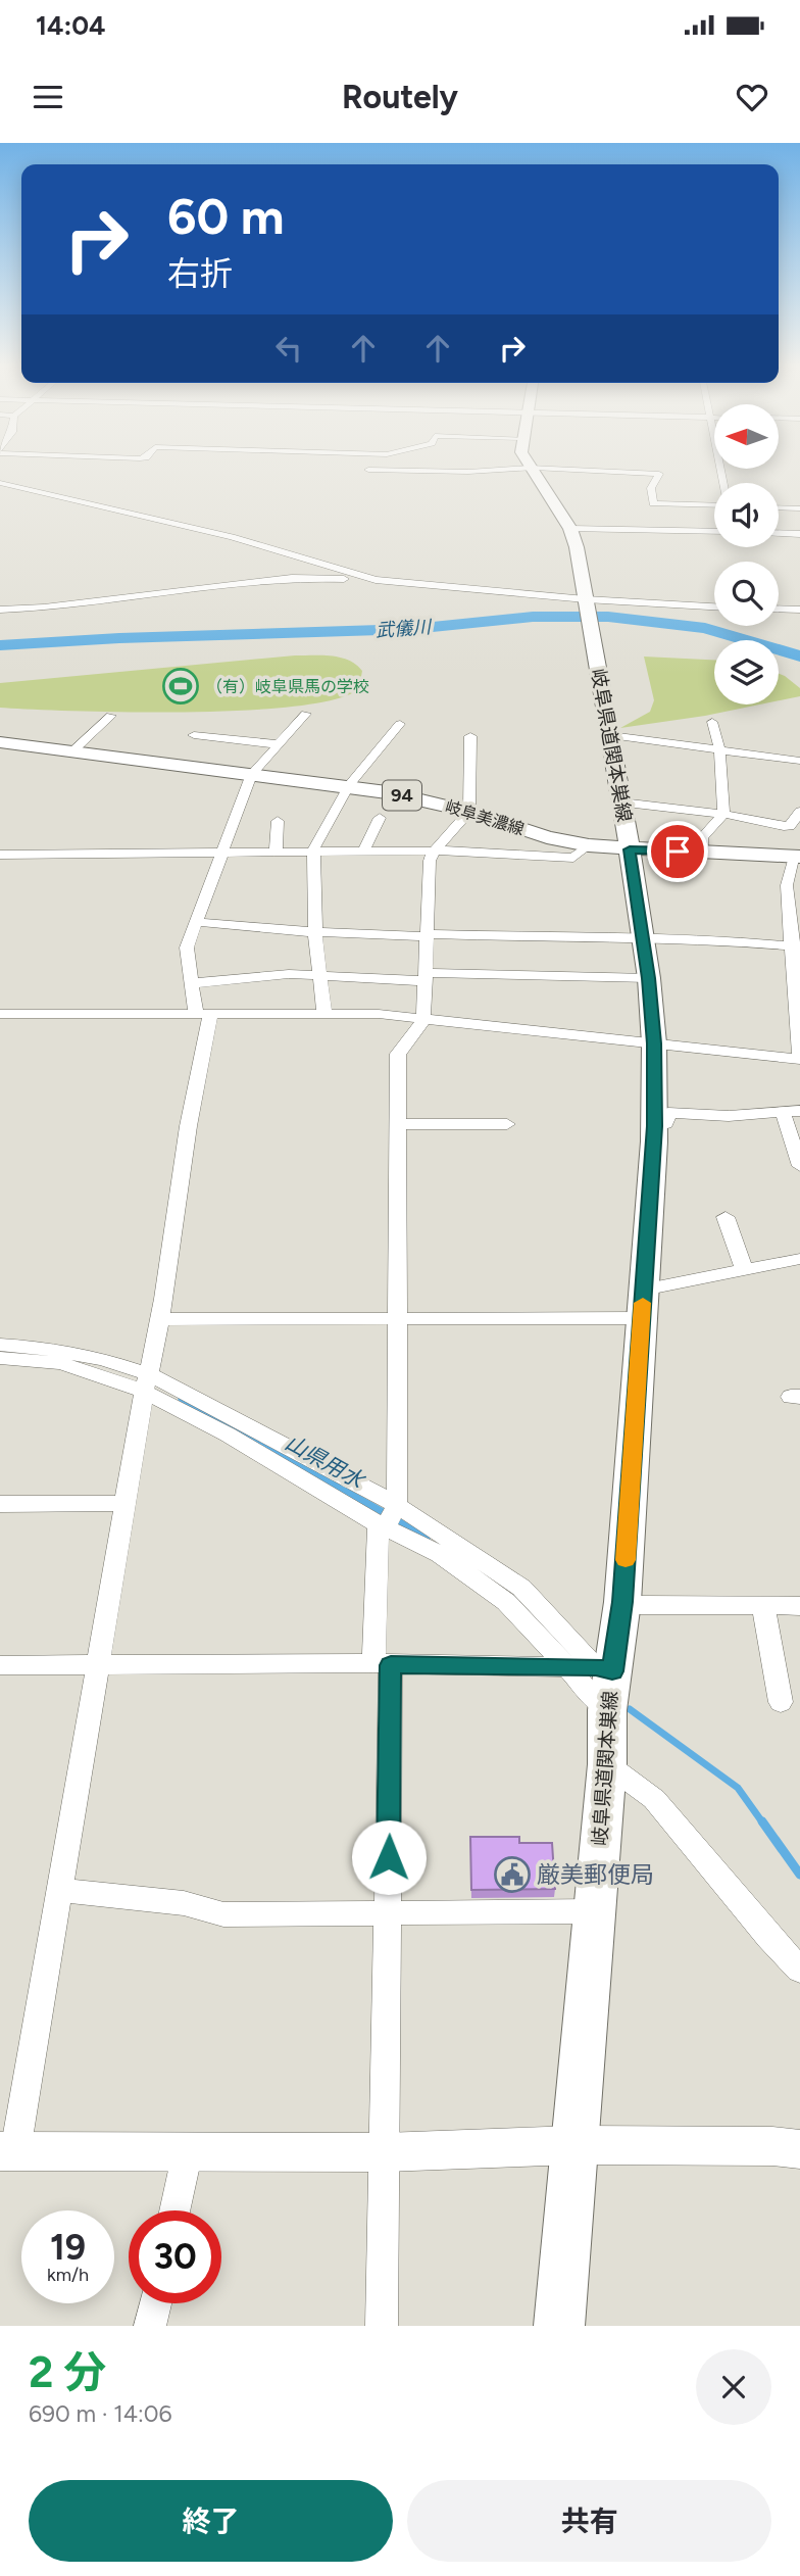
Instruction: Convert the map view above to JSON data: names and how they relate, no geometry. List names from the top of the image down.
{
  "streets": {
    "main road": ["岐阜県道関本巣線", "94", "岐阜美濃線"]
  },
  "crossings": [
    ["岐阜県道関本巣線", "岐阜美濃線"]
  ],
  "water": ["武儀川", "山県用水"],
  "places": {
    "sports": ["（有）岐阜県馬の学校"],
    "public building": ["厳美郵便局"]
  },
  "north": "left",
  "page": {
    "status": "14:04",
    "header": "Routely",
    "turn": ["60 m", "右折"],
    "speed": "19 km/h",
    "limit": "30",
    "heading": ["2 分", "690 m · 14:06"],
    "buttons": ["終了", "共有"]
  }
}
